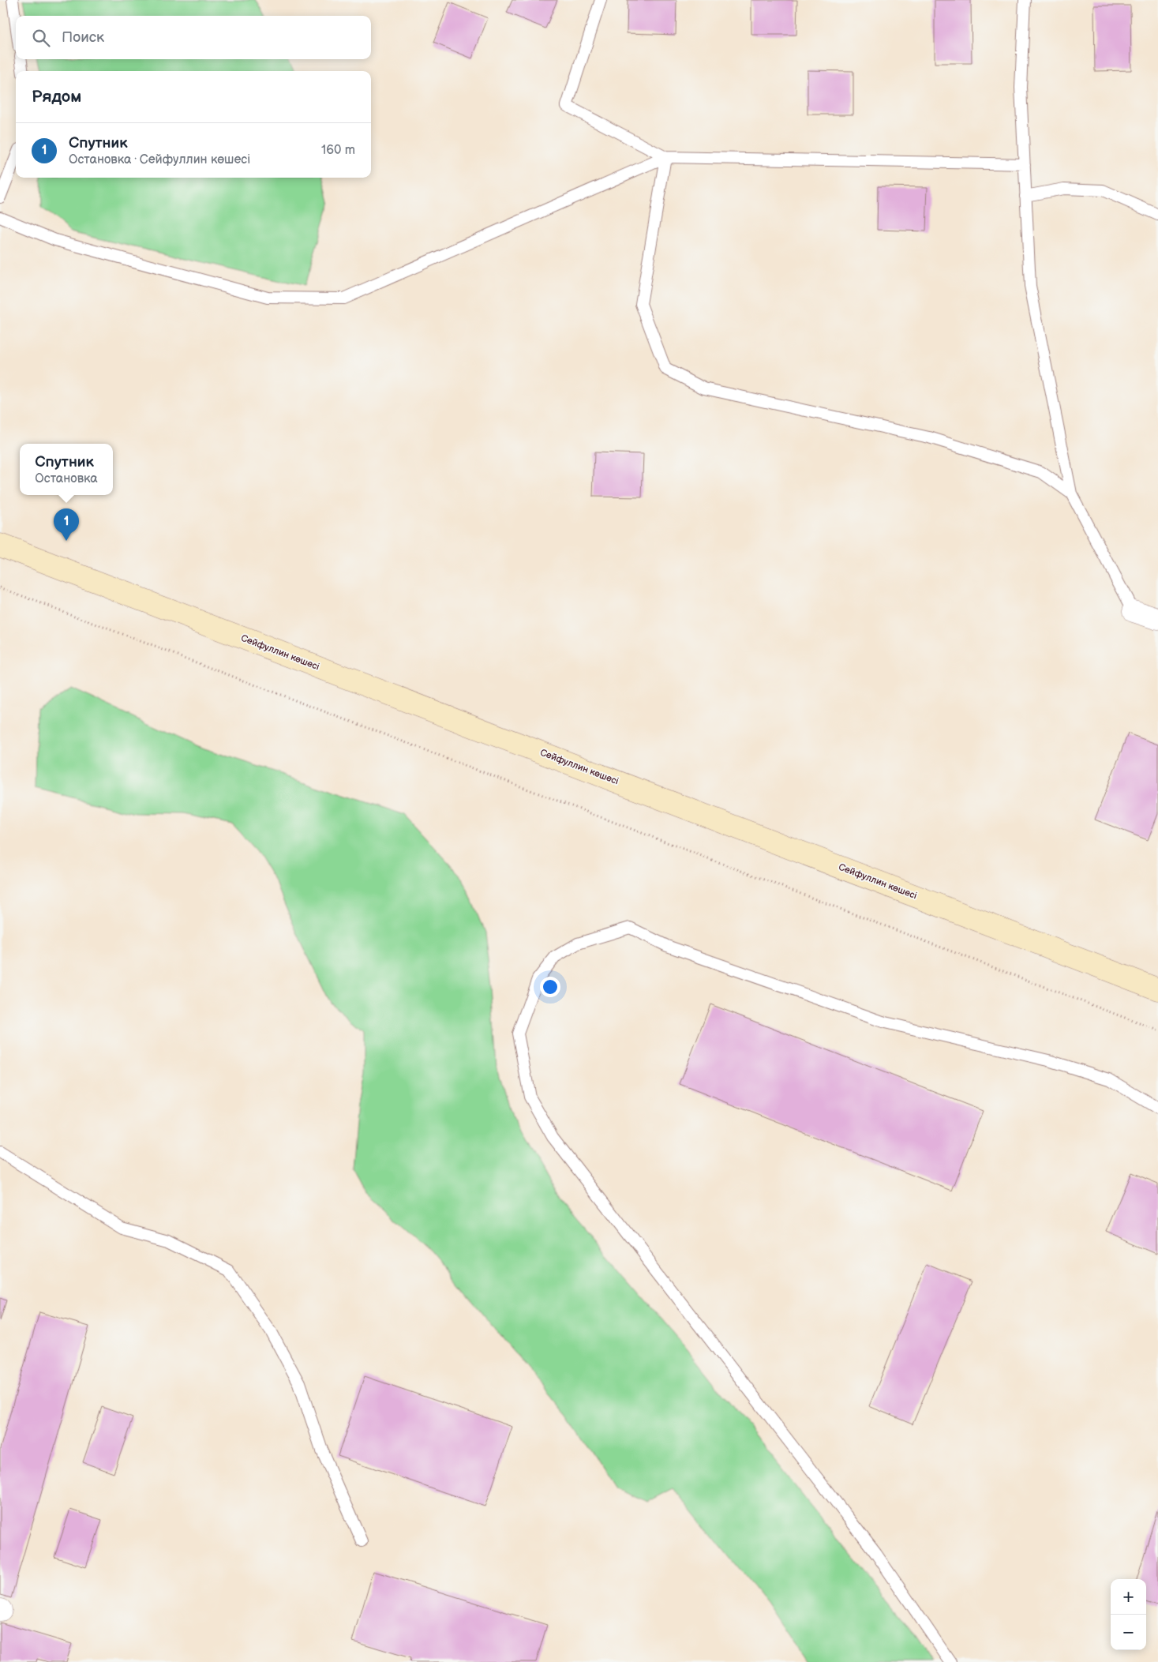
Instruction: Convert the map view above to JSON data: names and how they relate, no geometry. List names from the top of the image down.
{
  "streets": {
    "main road": ["Сейфуллин көшесі"]
  },
  "page": {
    "search": "Поиск",
    "heading": "Рядом",
    "list": [
      {
        "mark": "1",
        "name": "Спутник",
        "note": "Остановка · Сейфуллин көшесі",
        "value": "160 m"
      }
    ],
    "popup": ["Спутник", "Остановка"],
    "pins": "1",
    "map_buttons": ["+", "−"]
  }
}
